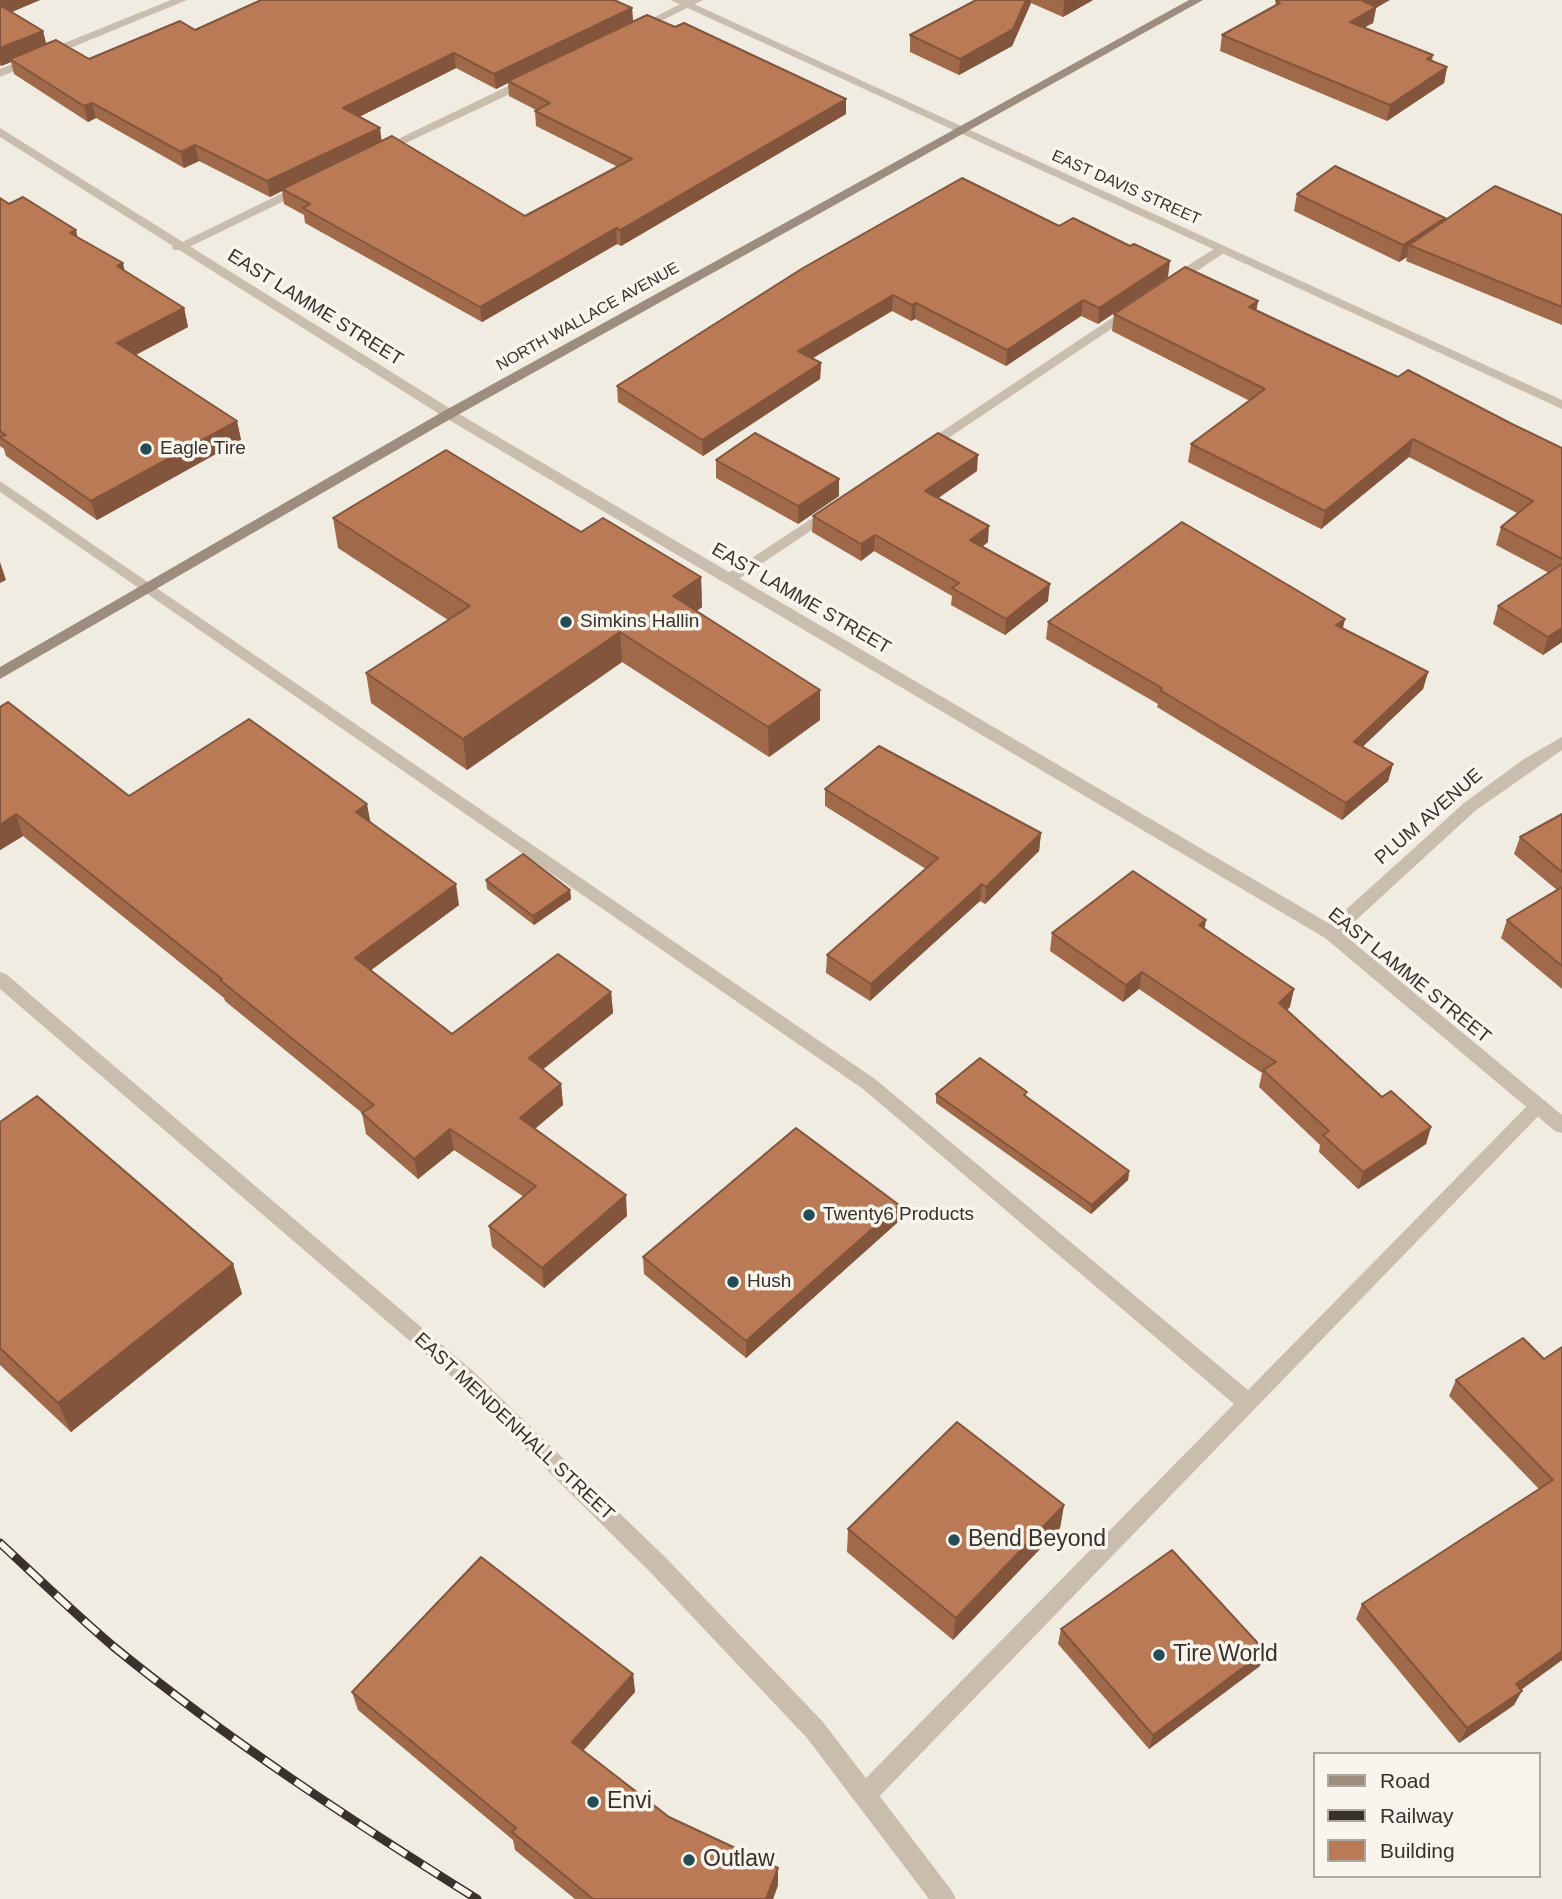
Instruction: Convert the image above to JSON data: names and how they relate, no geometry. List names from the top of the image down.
{
  "streets": {
    "street": [
      "EAST DAVIS STREET",
      "EAST LAMME STREET",
      "NORTH WALLACE AVENUE",
      "PLUM AVENUE",
      "EAST MENDENHALL STREET"
    ]
  },
  "crossings": [
    ["EAST DAVIS STREET", "NORTH WALLACE AVENUE"],
    ["EAST LAMME STREET", "NORTH WALLACE AVENUE"],
    ["EAST LAMME STREET", "PLUM AVENUE"]
  ],
  "places": [
    "Eagle Tire",
    "Simkins Hallin",
    "Twenty6 Products",
    "Hush",
    "Bend Beyond",
    "Tire World",
    "Envi",
    "Outlaw"
  ],
  "legend": ["Road", "Railway", "Building"]
}
